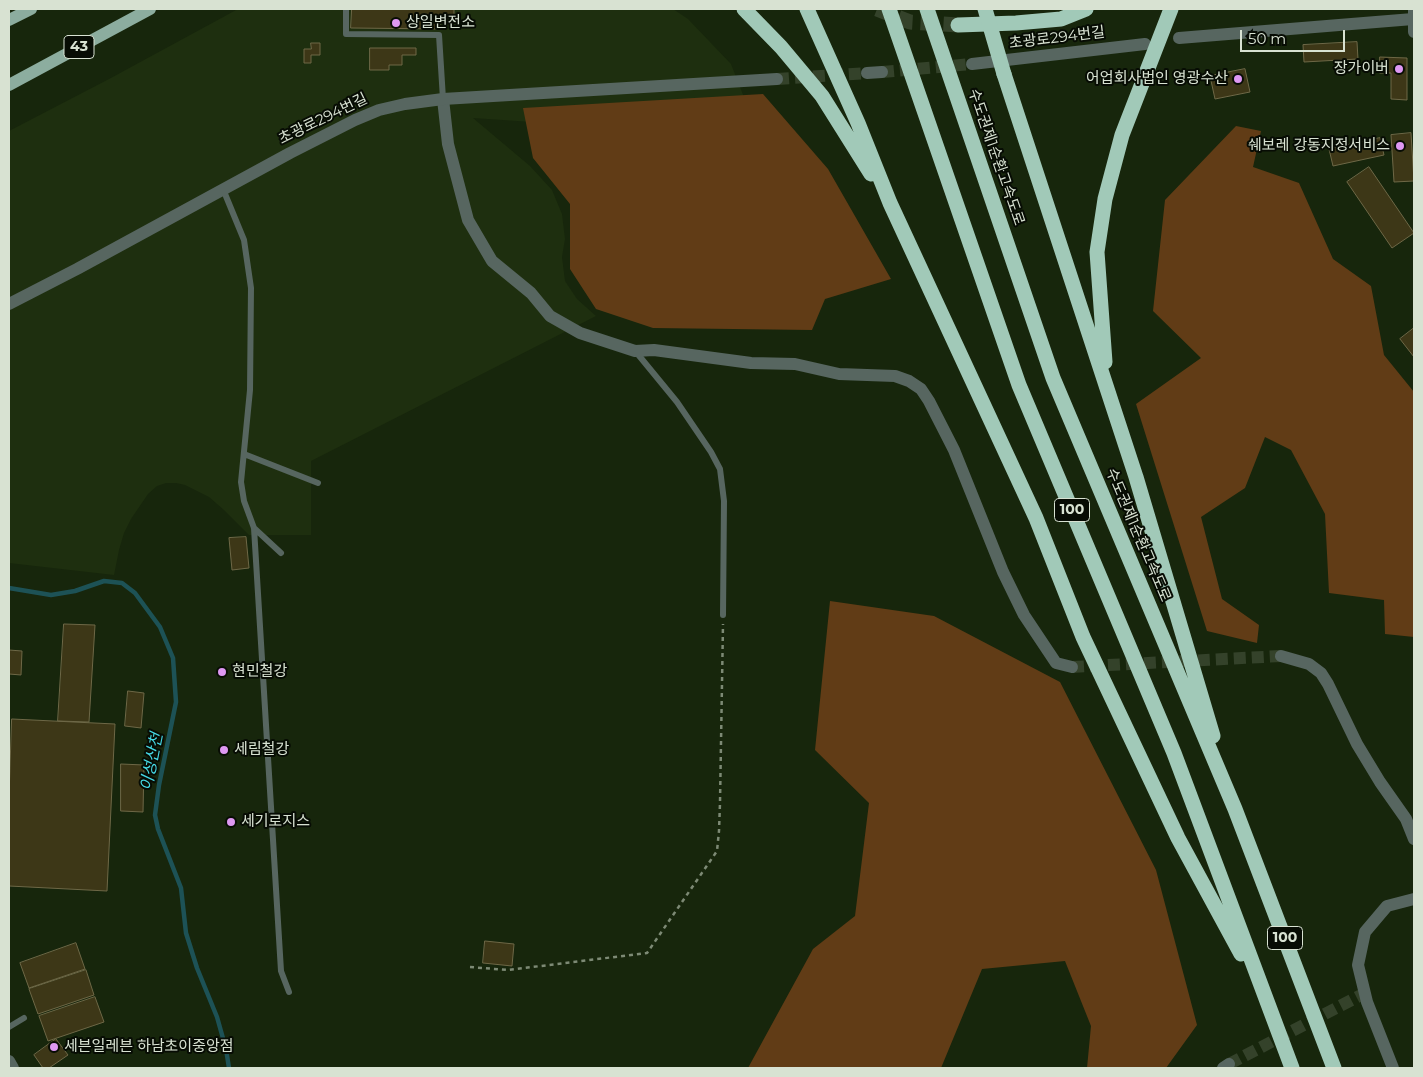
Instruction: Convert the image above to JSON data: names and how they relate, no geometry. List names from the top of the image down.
{
  "streets": {
    "highway": ["수도권제1순환고속도로", "100"],
    "main road": ["43"],
    "street": ["초광로294번길"]
  },
  "water": ["이성산천"],
  "places": [
    "상일변전소",
    "장가이버",
    "어업회사법인 영광수산",
    "쉐보레 강동지정서비스",
    "현민철강",
    "세림철강",
    "세기로지스",
    "세븐일레븐 하남초이중앙점"
  ],
  "scale_bar": "50 m"
}
